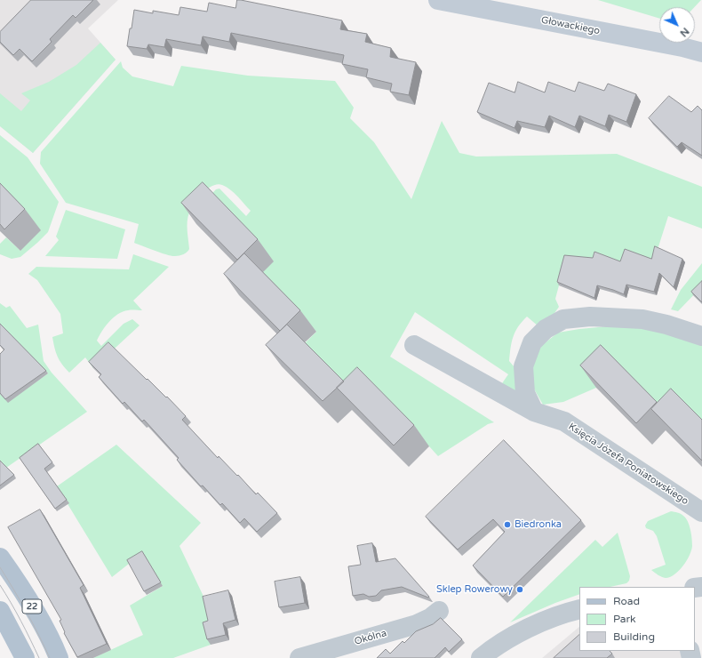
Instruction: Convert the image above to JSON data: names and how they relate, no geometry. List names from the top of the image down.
{
  "streets": {
    "main road": ["22"],
    "street": ["Głowackiego", "Księcia Józefa Poniatowskiego", "Okólna"]
  },
  "places": ["Biedronka", "Sklep Rowerowy"],
  "legend": ["Road", "Park", "Building"],
  "north": "bottom right"
}
